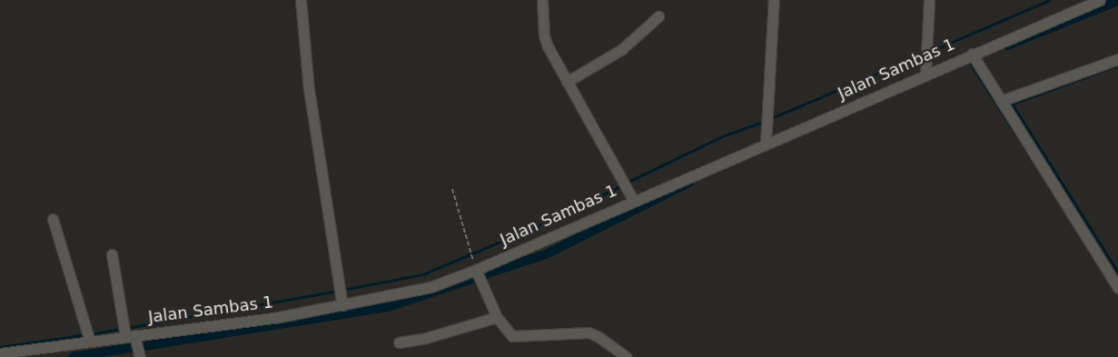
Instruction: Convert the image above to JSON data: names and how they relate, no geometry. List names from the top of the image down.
{
  "streets": {
    "street": ["Jalan Sambas 1"]
  }
}
